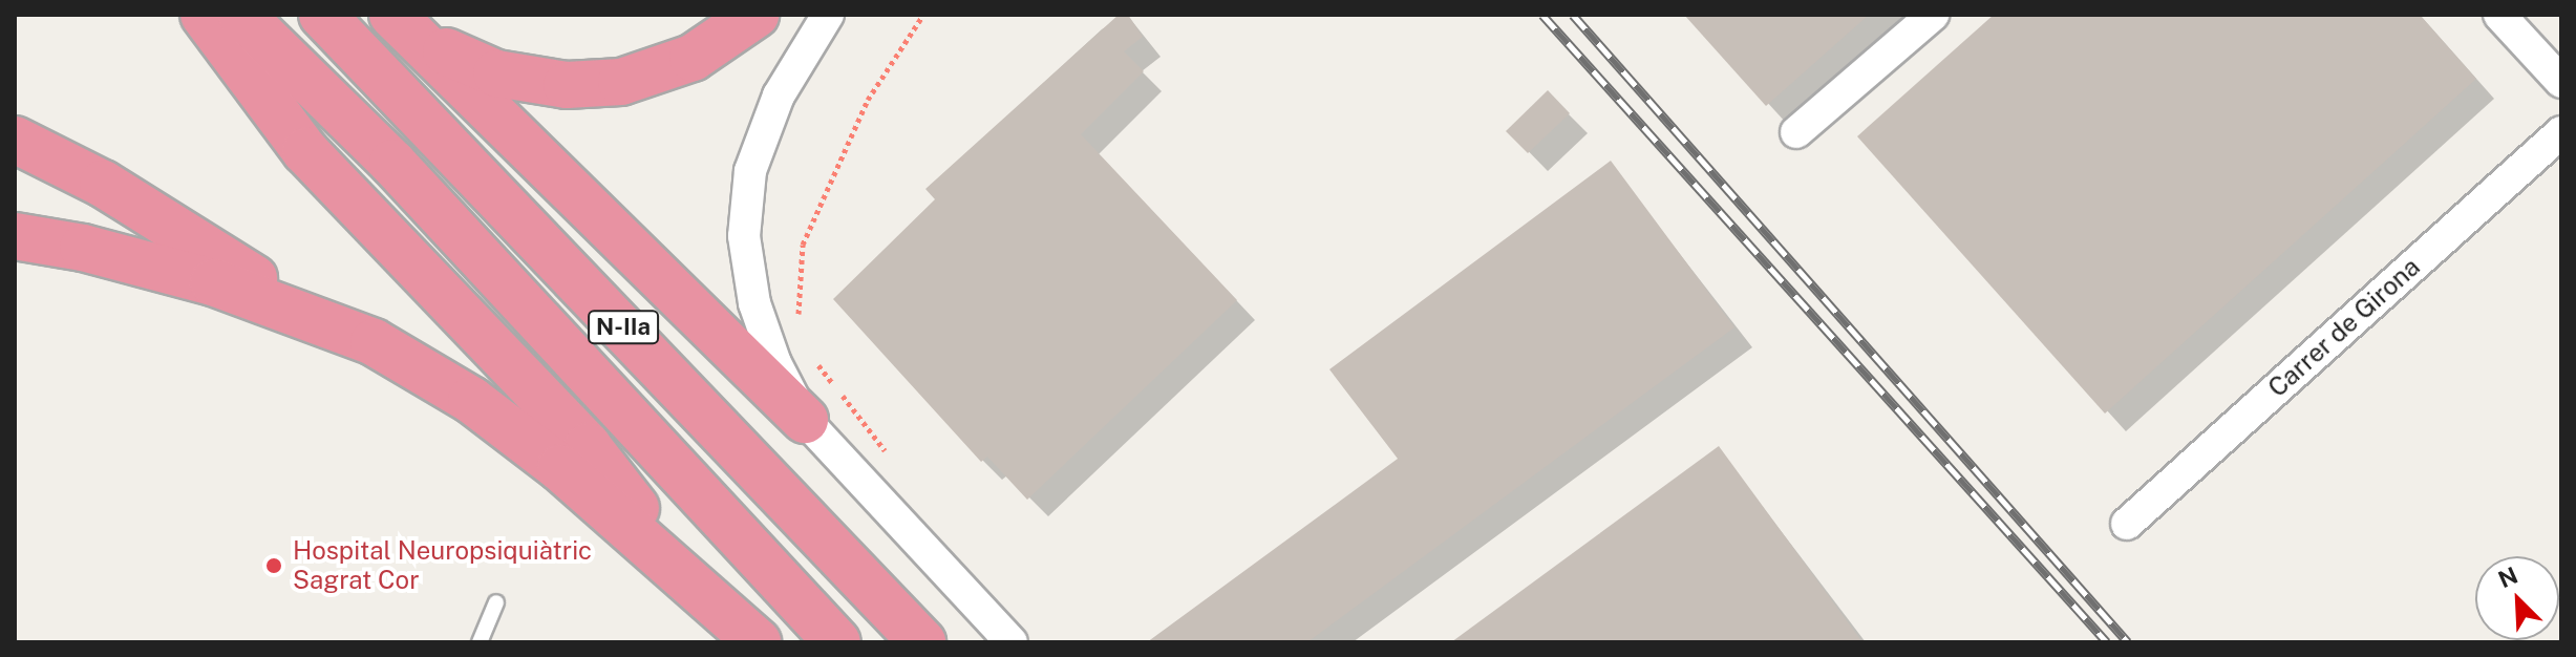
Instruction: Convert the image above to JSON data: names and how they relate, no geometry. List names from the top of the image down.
{
  "streets": {
    "highway": ["N-IIa"],
    "street": ["Carrer de Girona"]
  },
  "places": ["Hospital Neuropsiquiàtric Sagrat Cor"],
  "north": "top left"
}
